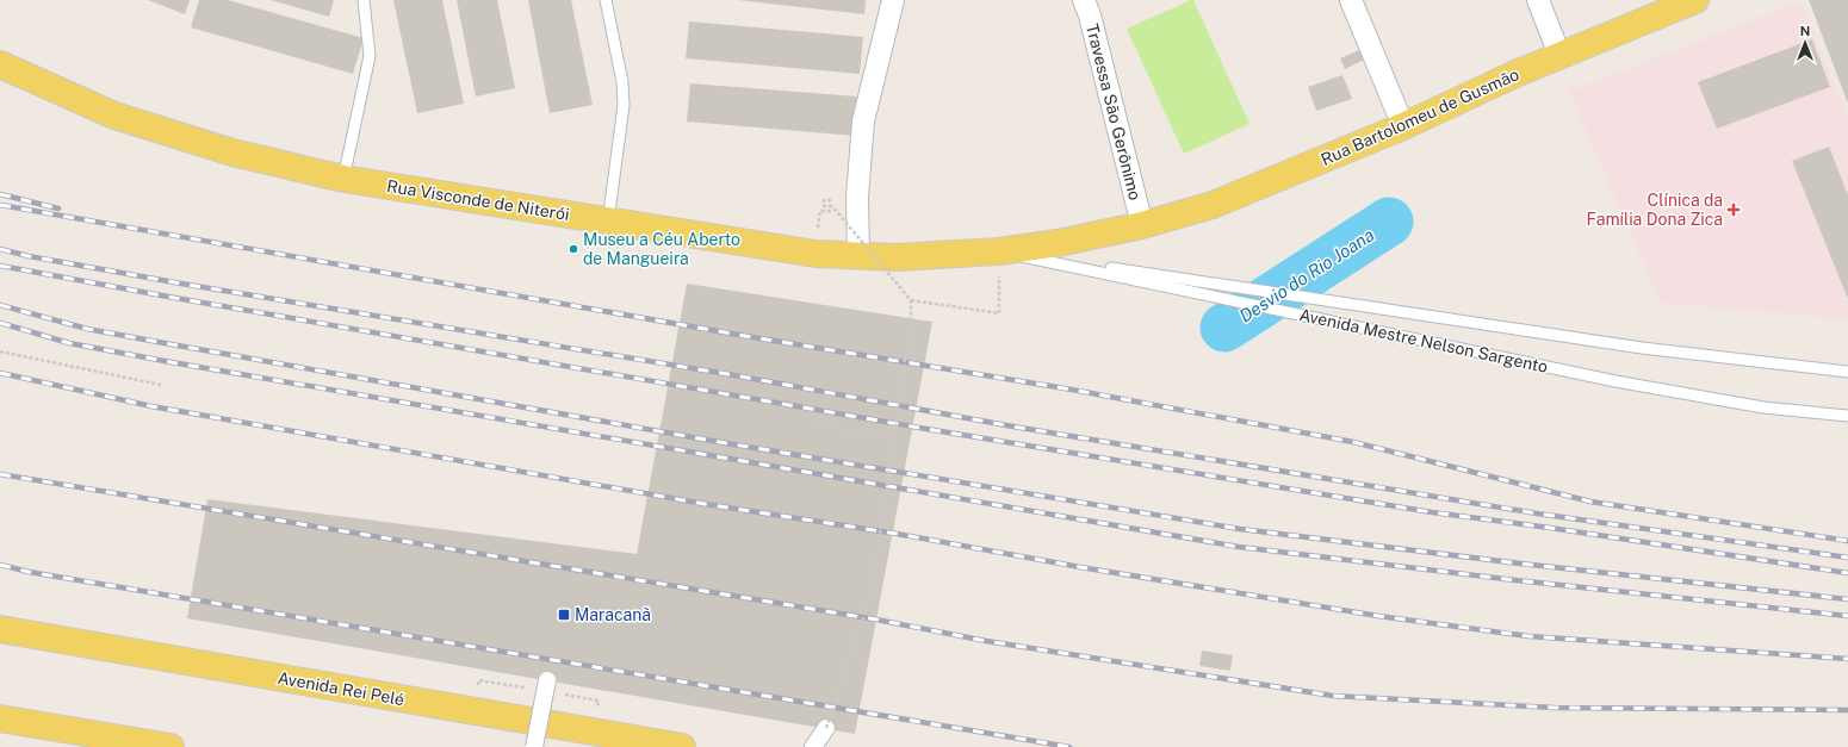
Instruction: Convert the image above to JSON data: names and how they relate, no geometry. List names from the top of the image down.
{
  "streets": {
    "main road": ["Rua Bartolomeu de Gusmão", "Rua Visconde de Niterói", "Avenida Rei Pelé"],
    "street": ["Travessa São Gerônimo"],
    "lane": ["Avenida Mestre Nelson Sargento"]
  },
  "crossings": [
    ["Travessa São Gerônimo", "Rua Bartolomeu de Gusmão"],
    ["Travessa São Gerônimo", "Rua Visconde de Niterói"],
    ["Rua Bartolomeu de Gusmão", "Rua Visconde de Niterói"],
    ["Rua Visconde de Niterói", "Avenida Mestre Nelson Sargento"]
  ],
  "water": ["Desvio do Rio Joana"],
  "places": {
    "health": ["Clínica da Família Dona Zica"],
    "other": ["Museu a Céu Aberto de Mangueira"],
    "transit": ["Maracanã"]
  },
  "north": "top"
}
